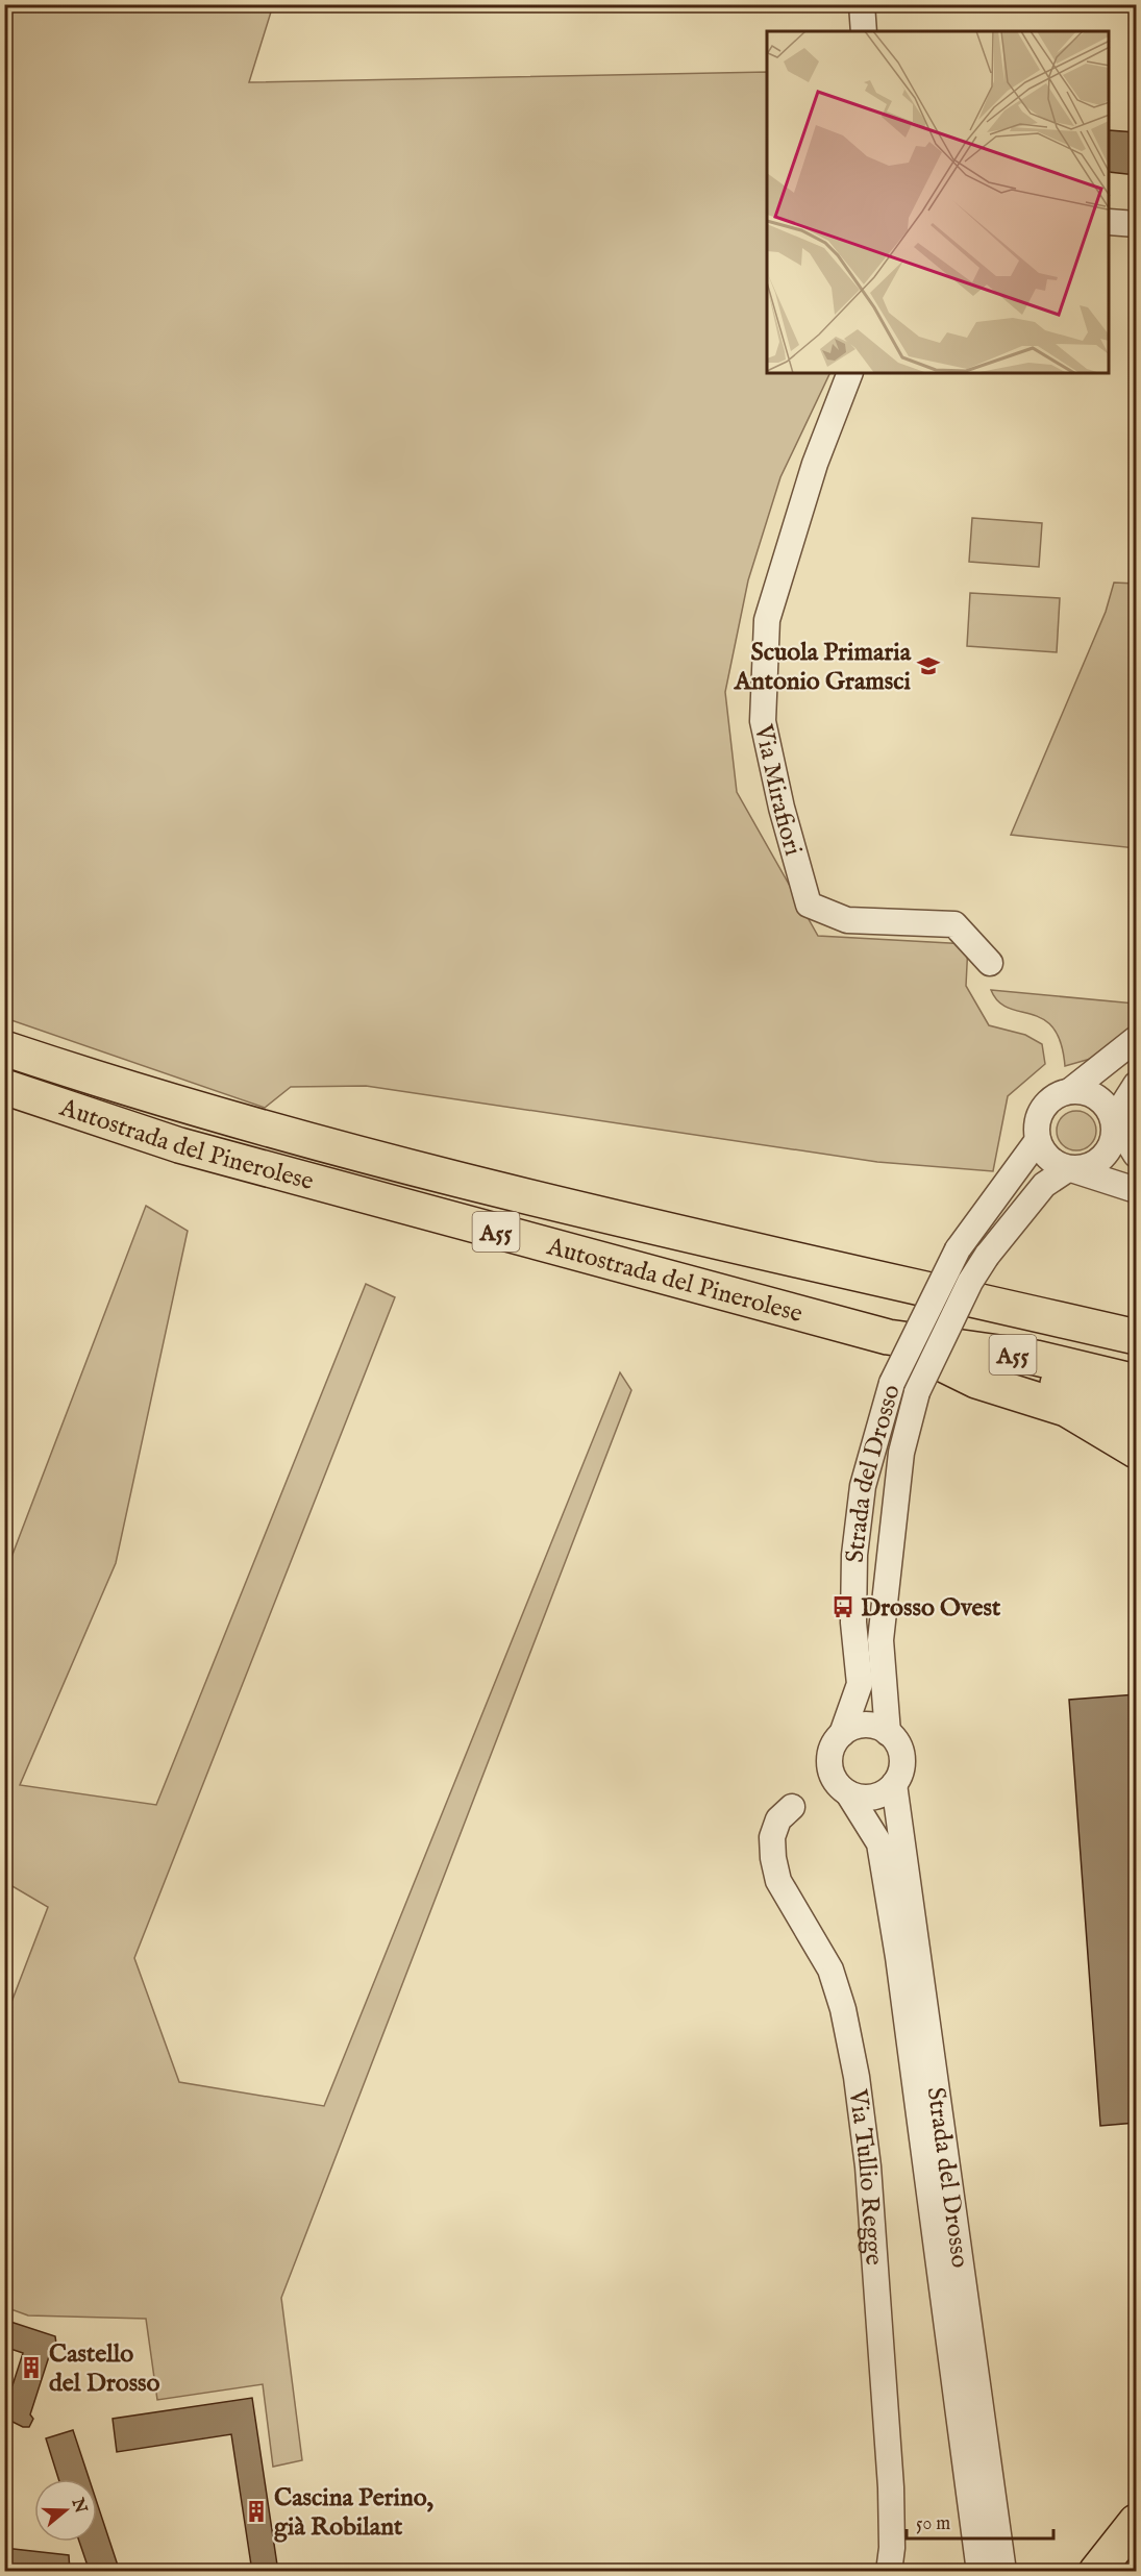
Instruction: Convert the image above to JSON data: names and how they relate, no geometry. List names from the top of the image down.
{
  "streets": {
    "highway": ["Autostrada del Pinerolese", "A55"],
    "street": ["Via Mirafiori", "Strada del Drosso", "Via Tullio Regge"]
  },
  "places": {
    "school or university": ["Scuola Primaria Antonio Gramsci"],
    "bus stop": ["Drosso Ovest"],
    "building": ["Castello del Drosso", "Cascina Perino, già Robilant"]
  },
  "scale_bar": "50 m",
  "north": "right"
}
